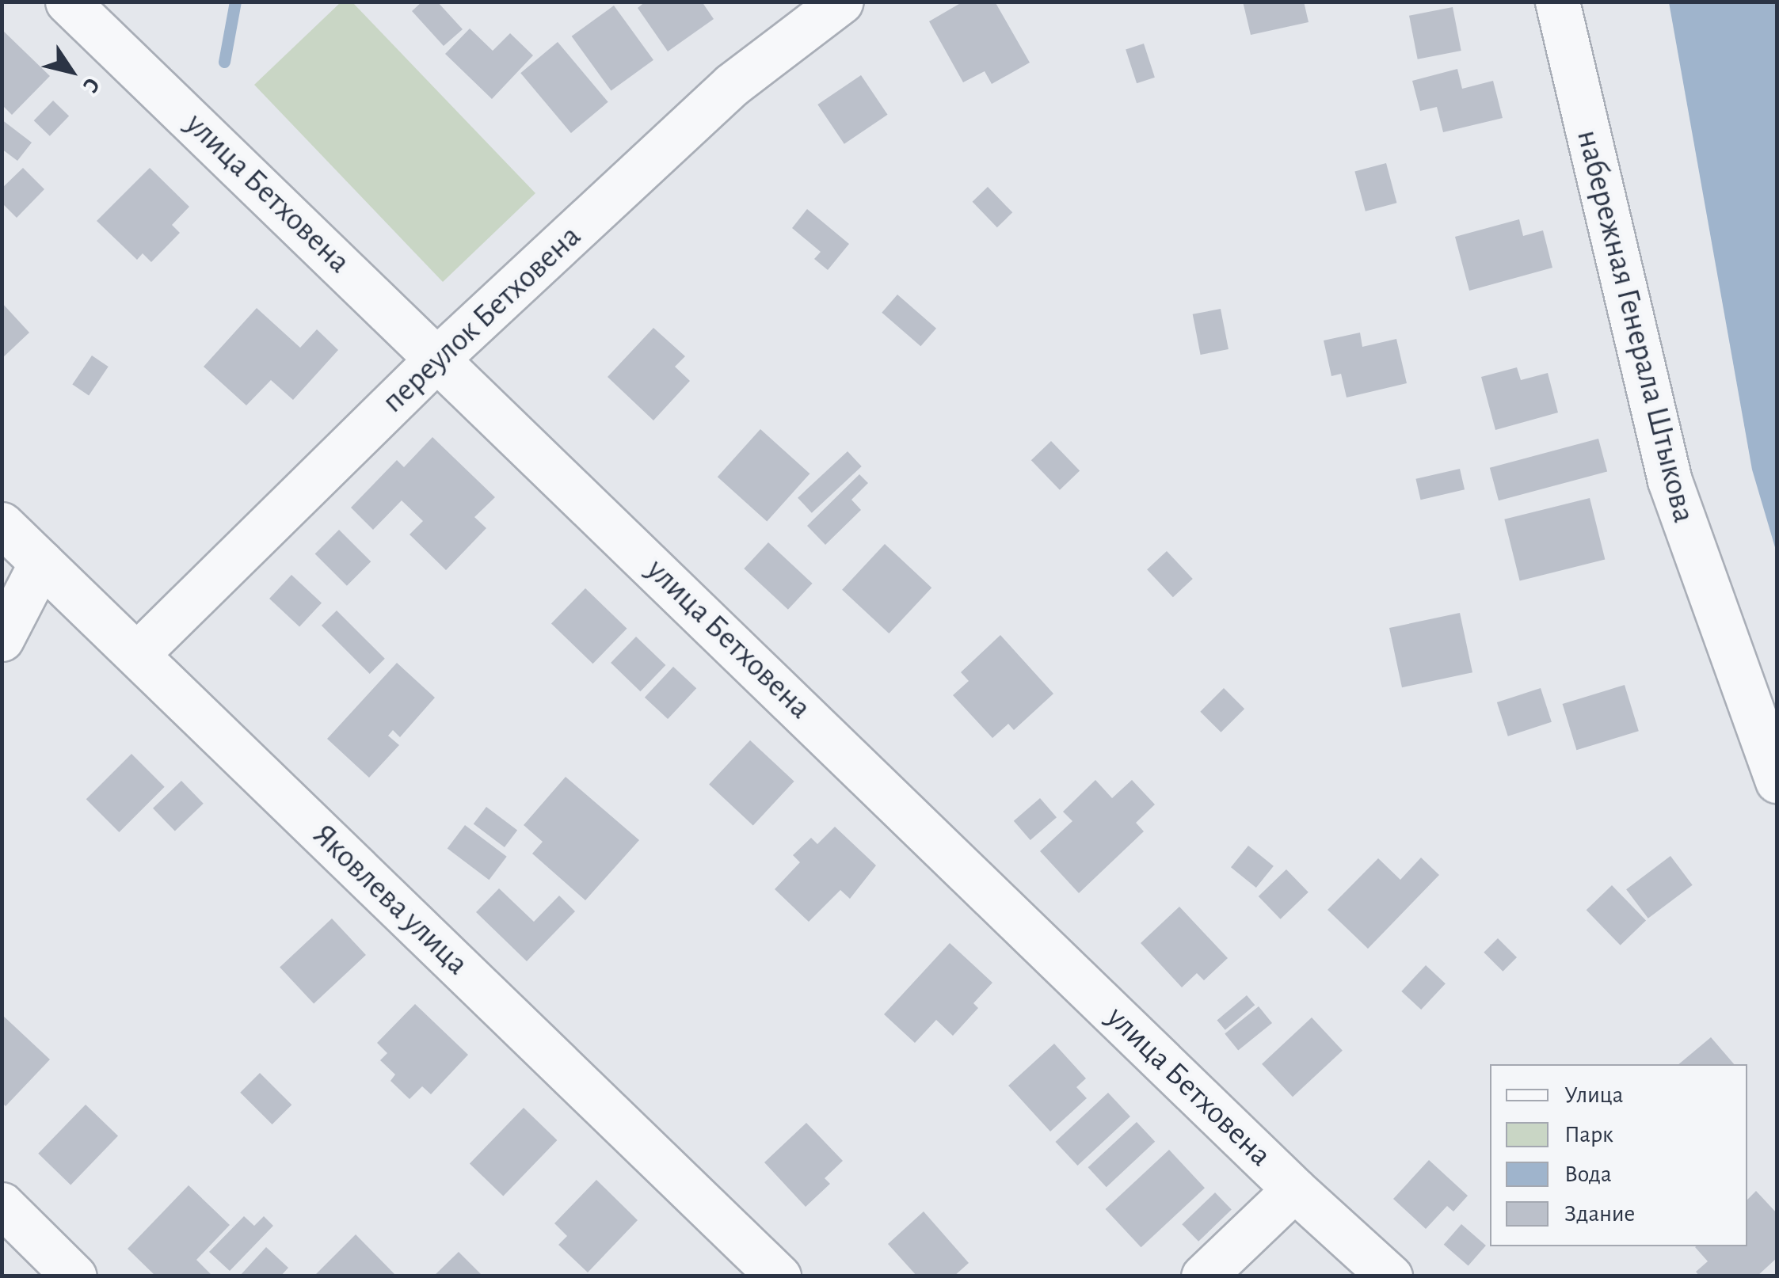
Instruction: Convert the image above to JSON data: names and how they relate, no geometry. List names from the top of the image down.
{
  "streets": {
    "street": [
      "улица Бетховена",
      "переулок Бетховена",
      "набережная Генерала Штыкова",
      "Яковлева улица"
    ]
  },
  "crossings": [
    ["улица Бетховена", "переулок Бетховена"],
    ["переулок Бетховена", "Яковлева улица"]
  ],
  "legend": [
    "Улица",
    "Парк",
    "Вода",
    "Здание"
  ],
  "north": "bottom right"
}
